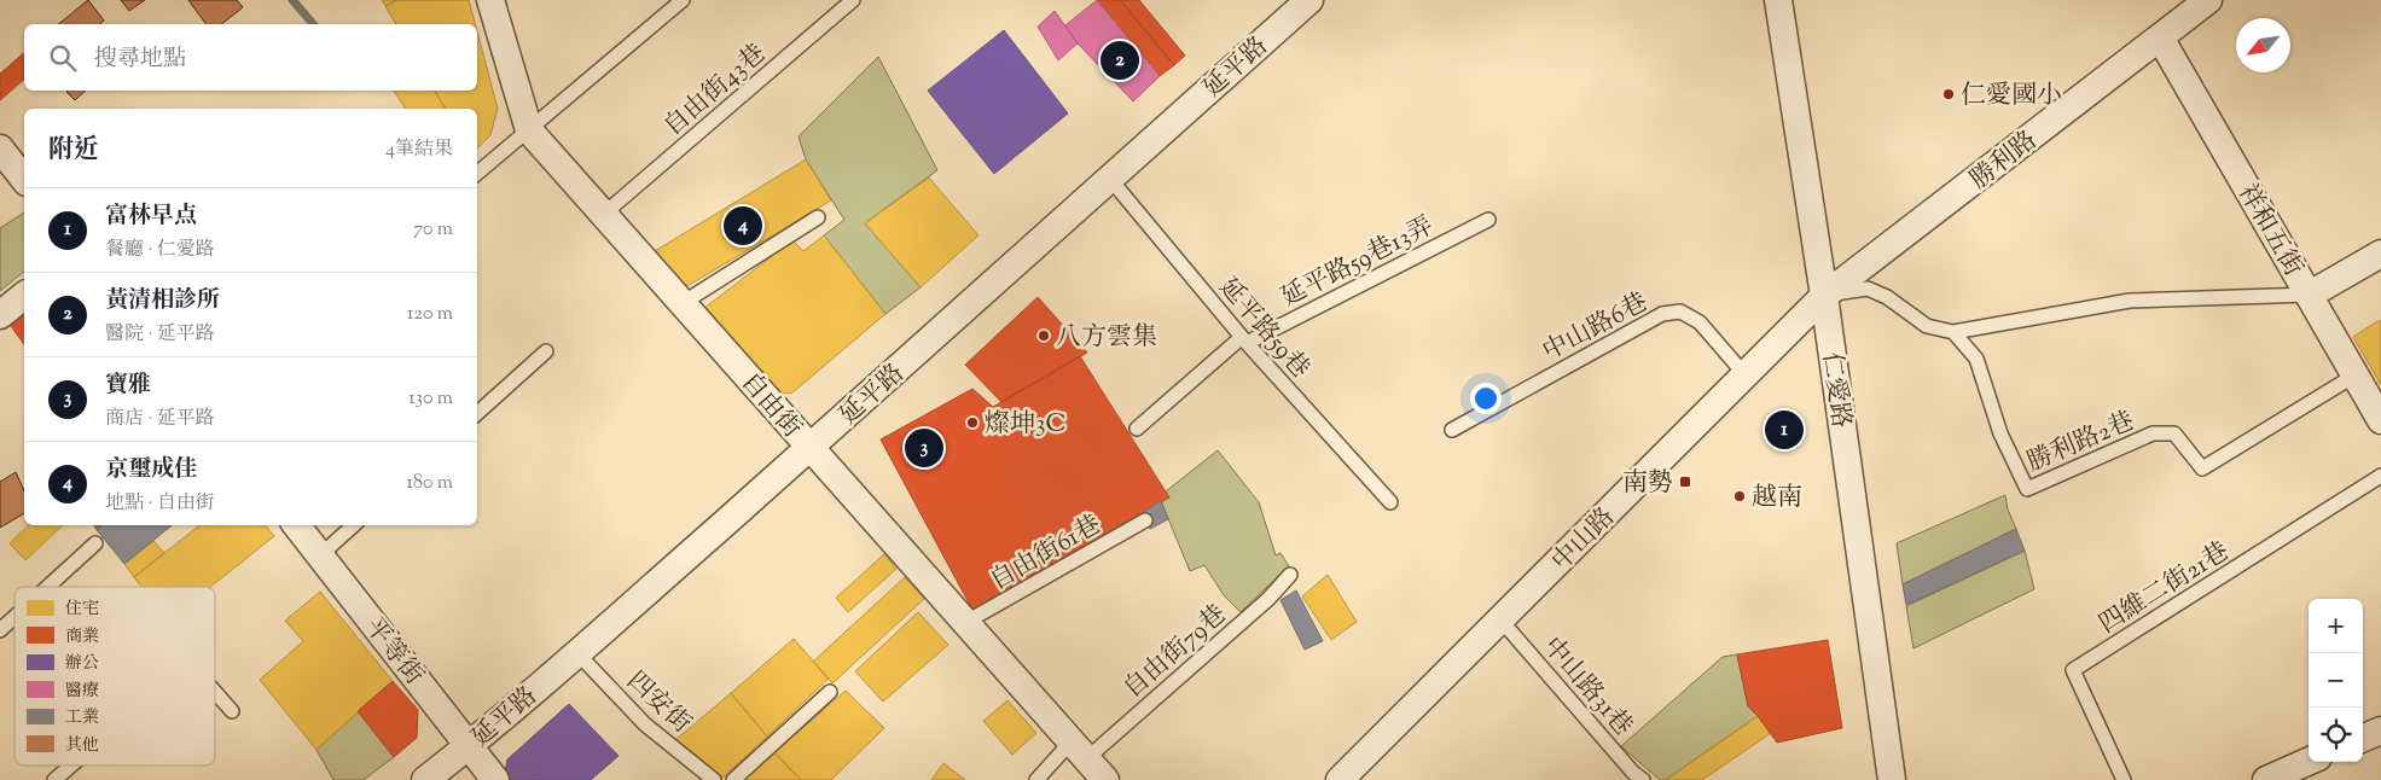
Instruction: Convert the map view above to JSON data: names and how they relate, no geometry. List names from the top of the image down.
{
  "streets": {
    "street": [
      "延平路",
      "勝利路",
      "祥和五街",
      "仁愛路",
      "自由街",
      "中山路",
      "平等街"
    ],
    "lane": [
      "自由街43巷",
      "延平路59巷13弄",
      "中山路6巷",
      "延平路59巷",
      "勝利路2巷",
      "自由街61巷",
      "四維二街21巷",
      "自由街79巷",
      "中山路31巷",
      "四安街"
    ]
  },
  "crossings": [
    ["延平路", "延平路59巷"],
    ["延平路", "自由街"],
    ["延平路", "平等街"],
    ["延平路", "四安街"],
    ["自由街43巷", "自由街"],
    ["勝利路", "祥和五街"],
    ["勝利路", "仁愛路"],
    ["勝利路", "勝利路2巷"],
    ["勝利路", "中山路"],
    ["祥和五街", "勝利路2巷"],
    ["延平路59巷13弄", "延平路59巷"],
    ["中山路6巷", "中山路"],
    ["仁愛路", "勝利路2巷"],
    ["仁愛路", "中山路"],
    ["自由街", "自由街61巷"],
    ["自由街", "自由街79巷"],
    ["勝利路2巷", "中山路"],
    ["中山路", "中山路31巷"]
  ],
  "places": {
    "other": [
      "仁愛國小",
      "八方雲集",
      "燦坤3C",
      "越南"
    ],
    "transit": ["南勢"]
  },
  "legend": [
    "住宅",
    "商業",
    "辦公",
    "醫療",
    "工業",
    "其他"
  ],
  "north": "bottom left",
  "page": {
    "search": "搜尋地點",
    "pins": [
      "2",
      "4",
      "1",
      "3"
    ],
    "heading": ["附近", "4筆結果"],
    "list": [
      {
        "mark": "1",
        "name": "富林早点",
        "note": "餐廳 · 仁愛路",
        "value": "70 m"
      },
      {
        "mark": "2",
        "name": "黃清相診所",
        "note": "醫院 · 延平路",
        "value": "120 m"
      },
      {
        "mark": "3",
        "name": "寶雅",
        "note": "商店 · 延平路",
        "value": "130 m"
      },
      {
        "mark": "4",
        "name": "京璽成佳",
        "note": "地點 · 自由街",
        "value": "180 m"
      }
    ],
    "map_buttons": ["+", "−"]
  }
}
